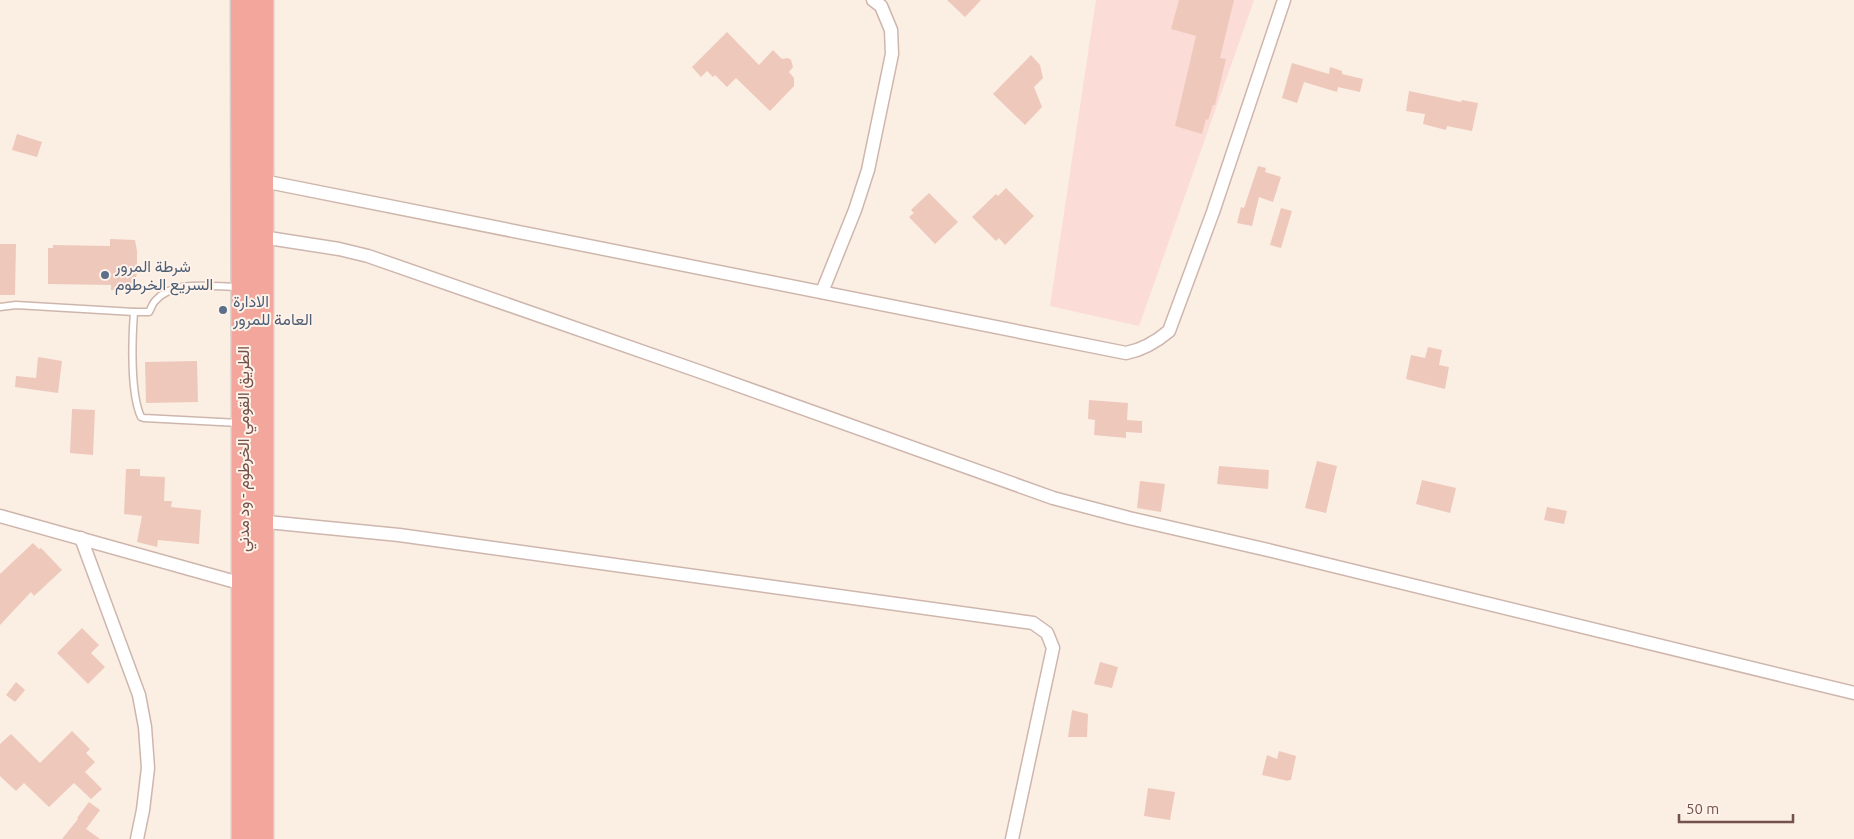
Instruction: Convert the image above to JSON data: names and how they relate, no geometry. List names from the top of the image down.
{
  "streets": {
    "highway": ["الطريق القومي الخرطوم - ود مدني"]
  },
  "places": ["شرطة المرور السريع الخرطوم", "الادارة العامة للمرور"],
  "scale_bar": "50 m"
}
